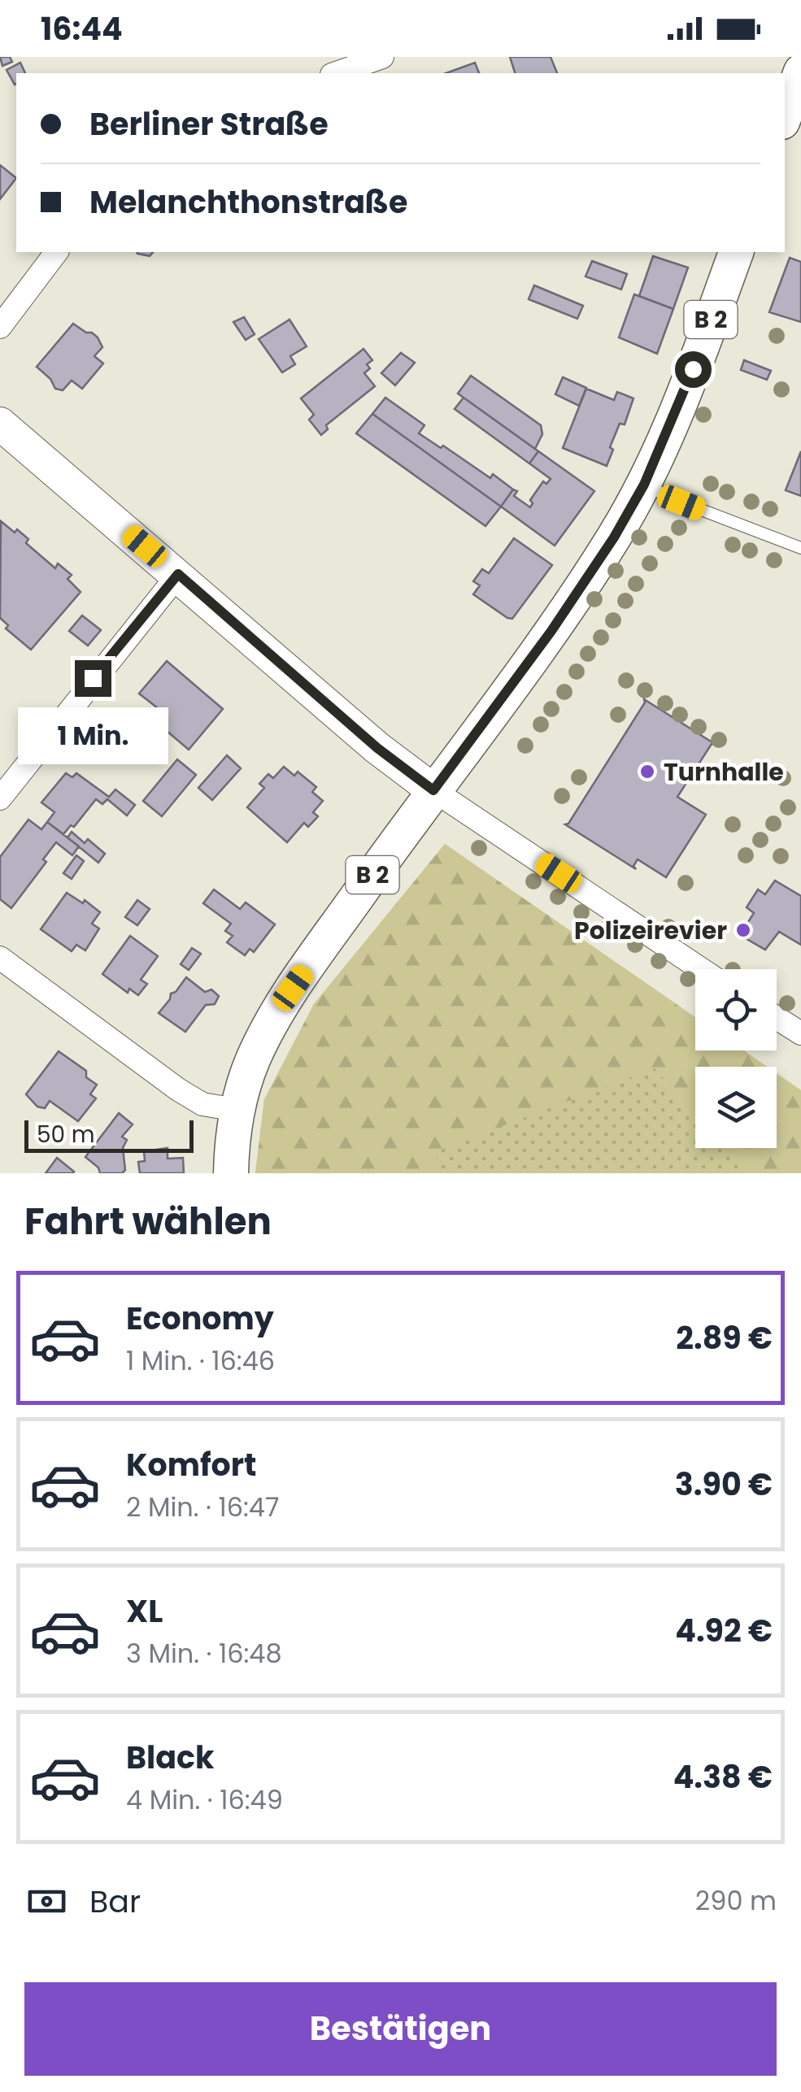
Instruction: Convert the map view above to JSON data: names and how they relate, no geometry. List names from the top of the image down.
{
  "streets": {
    "main road": ["B 2"]
  },
  "places": ["Turnhalle", "Polizeirevier"],
  "scale_bar": "50 m",
  "page": {
    "status": "16:44",
    "banner": ["Berliner Straße", "Melanchthonstraße"],
    "bubble": "1 Min.",
    "scale": "50 m",
    "heading": "Fahrt wählen",
    "list": [
      {
        "name": "Economy",
        "note": "1 Min. · 16:46",
        "value": "2.89 €"
      },
      {
        "name": "Komfort",
        "note": "2 Min. · 16:47",
        "value": "3.90 €"
      },
      {
        "name": "XL",
        "note": "3 Min. · 16:48",
        "value": "4.92 €"
      },
      {
        "name": "Black",
        "note": "4 Min. · 16:49",
        "value": "4.38 €"
      }
    ],
    "pay": ["Bar", "290 m"],
    "buttons": "Bestätigen"
  }
}
